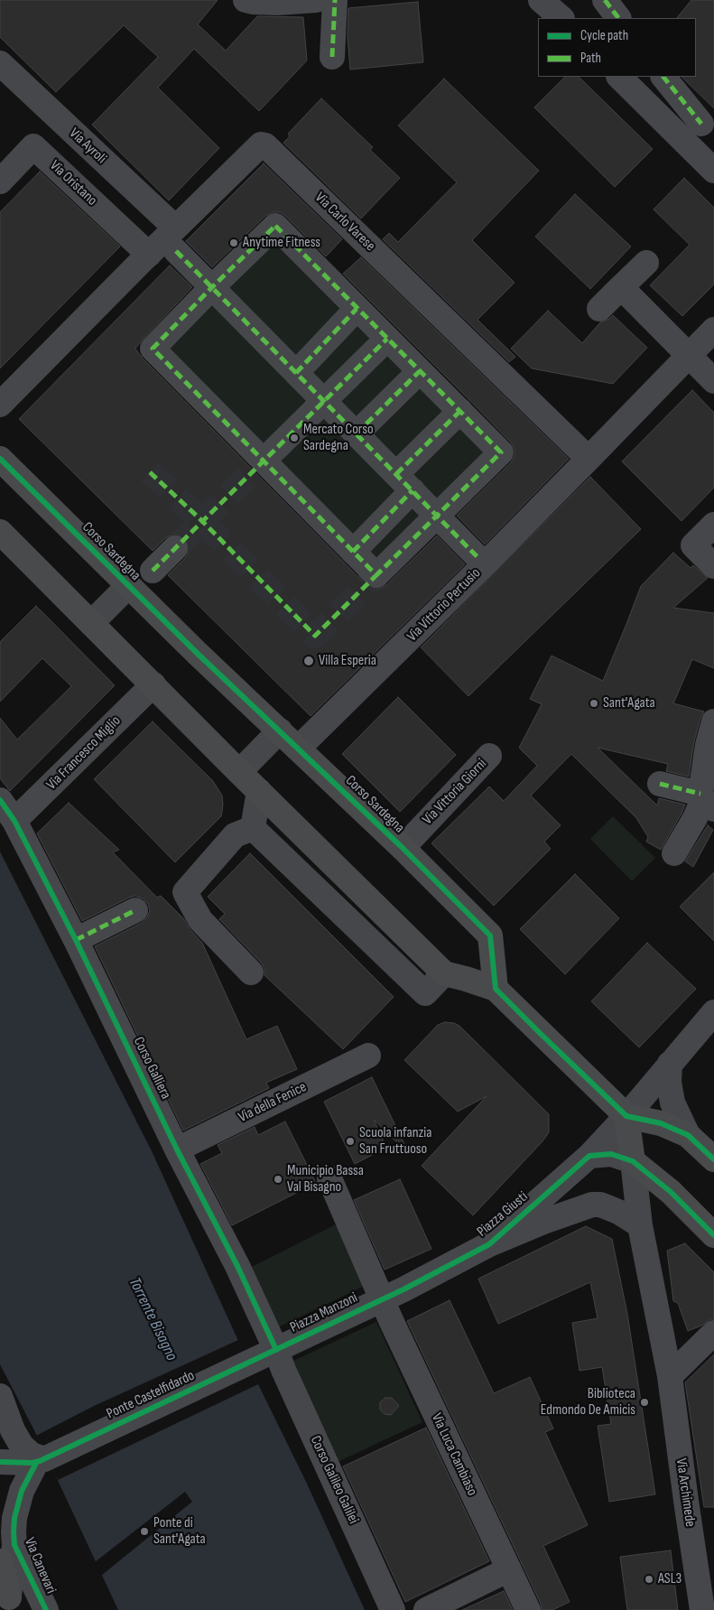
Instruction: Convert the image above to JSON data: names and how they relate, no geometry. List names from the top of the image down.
{
  "streets": {
    "main road": ["Corso Sardegna", "Via Canevari"],
    "street": [
      "Via Ayroli",
      "Via Oristano",
      "Via Carlo Varese",
      "Via Vittorio Pertusio",
      "Via Francesco Miglio",
      "Via Vittoria Giorni",
      "Corso Galliera",
      "Via della Fenice",
      "Piazza Giusti",
      "Piazza Manzoni",
      "Ponte Castelfidardo",
      "Via Luca Cambiaso",
      "Corso Galileo Galilei",
      "Via Archimede"
    ]
  },
  "crossings": [
    ["Via Ayroli", "Via Carlo Varese"],
    ["Via Oristano", "Via Carlo Varese"],
    ["Via Carlo Varese", "Via Vittorio Pertusio"],
    ["Corso Sardegna", "Via Vittorio Pertusio"],
    ["Corso Sardegna", "Via Vittoria Giorni"],
    ["Via Francesco Miglio", "Corso Galliera"],
    ["Corso Galliera", "Via della Fenice"],
    ["Corso Galliera", "Piazza Manzoni"],
    ["Corso Galliera", "Ponte Castelfidardo"],
    ["Corso Galliera", "Corso Galileo Galilei"],
    ["Piazza Giusti", "Piazza Manzoni"],
    ["Piazza Giusti", "Via Luca Cambiaso"],
    ["Piazza Giusti", "Via Archimede"],
    ["Piazza Manzoni", "Ponte Castelfidardo"],
    ["Piazza Manzoni", "Via Luca Cambiaso"],
    ["Piazza Manzoni", "Corso Galileo Galilei"],
    ["Ponte Castelfidardo", "Corso Galileo Galilei"],
    ["Ponte Castelfidardo", "Via Canevari"]
  ],
  "water": ["Torrente Bisagno"],
  "places": [
    "Anytime Fitness",
    "Mercato Corso Sardegna",
    "Villa Esperia",
    "Sant'Agata",
    "Scuola infanzia San Fruttuoso",
    "Municipio Bassa Val Bisagno",
    "Biblioteca Edmondo De Amicis",
    "Ponte di Sant'Agata",
    "ASL3"
  ],
  "legend": ["Cycle path", "Path"]
}
